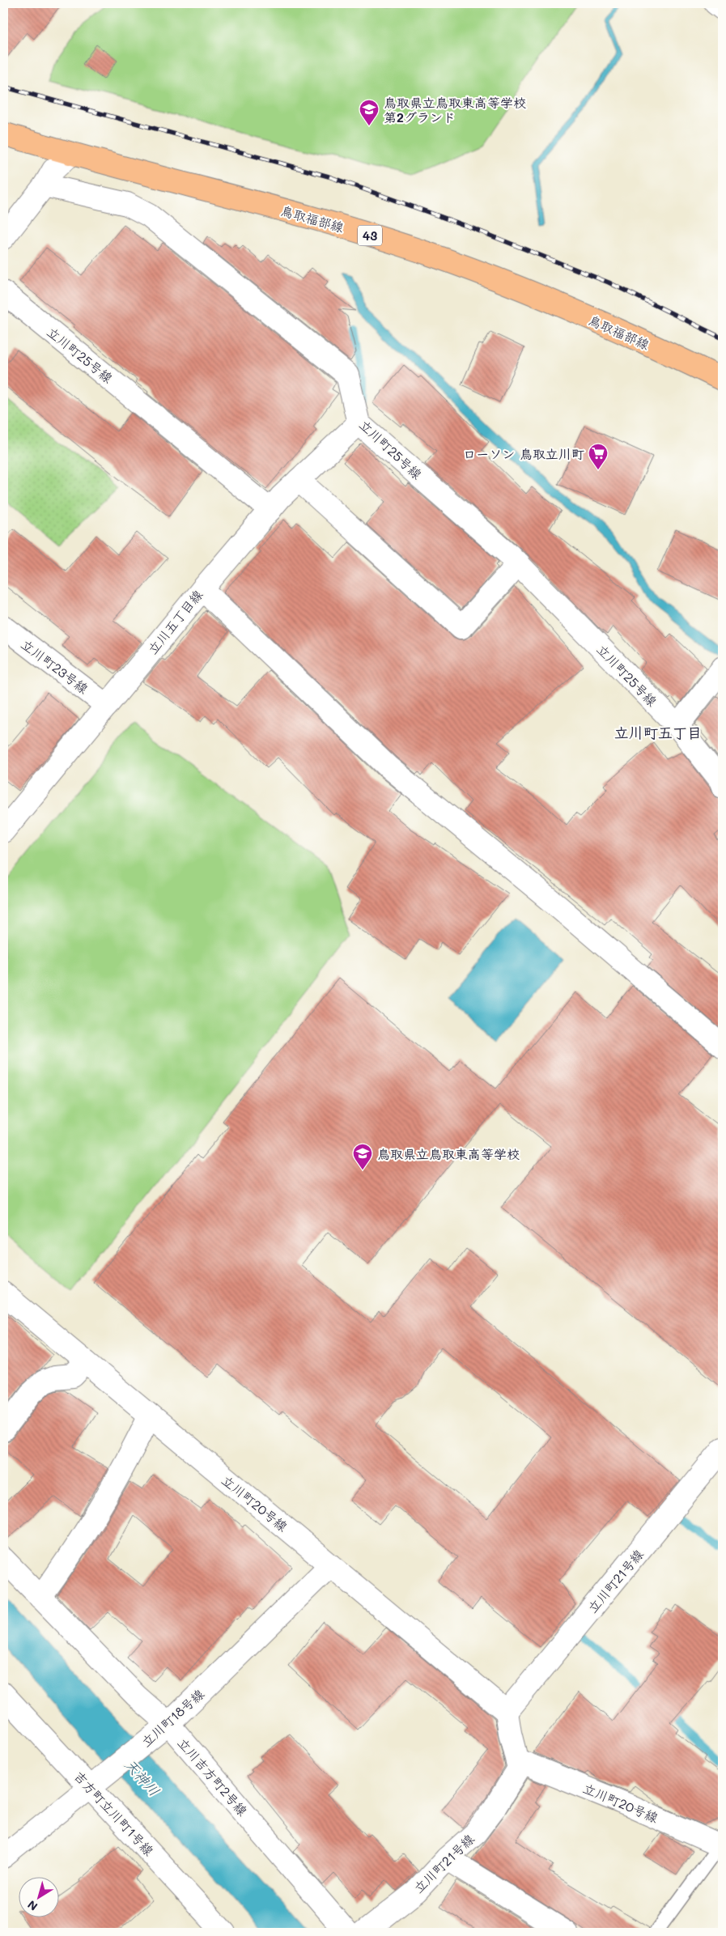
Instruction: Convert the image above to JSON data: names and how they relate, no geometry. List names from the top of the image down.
{
  "streets": {
    "main road": ["鳥取福部線", "43"],
    "street": [
      "立川町25号線",
      "立川五丁目線",
      "立川町23号線",
      "立川町20号線",
      "立川町21号線",
      "立川町18号線",
      "立川吉方町2号線",
      "吉方町立川町1号線"
    ]
  },
  "crossings": [
    ["立川町25号線", "立川五丁目線"],
    ["立川五丁目線", "立川町23号線"],
    ["立川町20号線", "立川町21号線"],
    ["立川町20号線", "立川町18号線"],
    ["立川町18号線", "立川吉方町2号線"],
    ["立川町18号線", "吉方町立川町1号線"]
  ],
  "districts": ["立川町五丁目"],
  "water": ["天神川"],
  "places": {
    "school or university": ["鳥取県立鳥取東高等学校 第2グランド", "鳥取県立鳥取東高等学校"],
    "supermarket": ["ローソン 鳥取立川町"]
  },
  "north": "bottom left"
}
